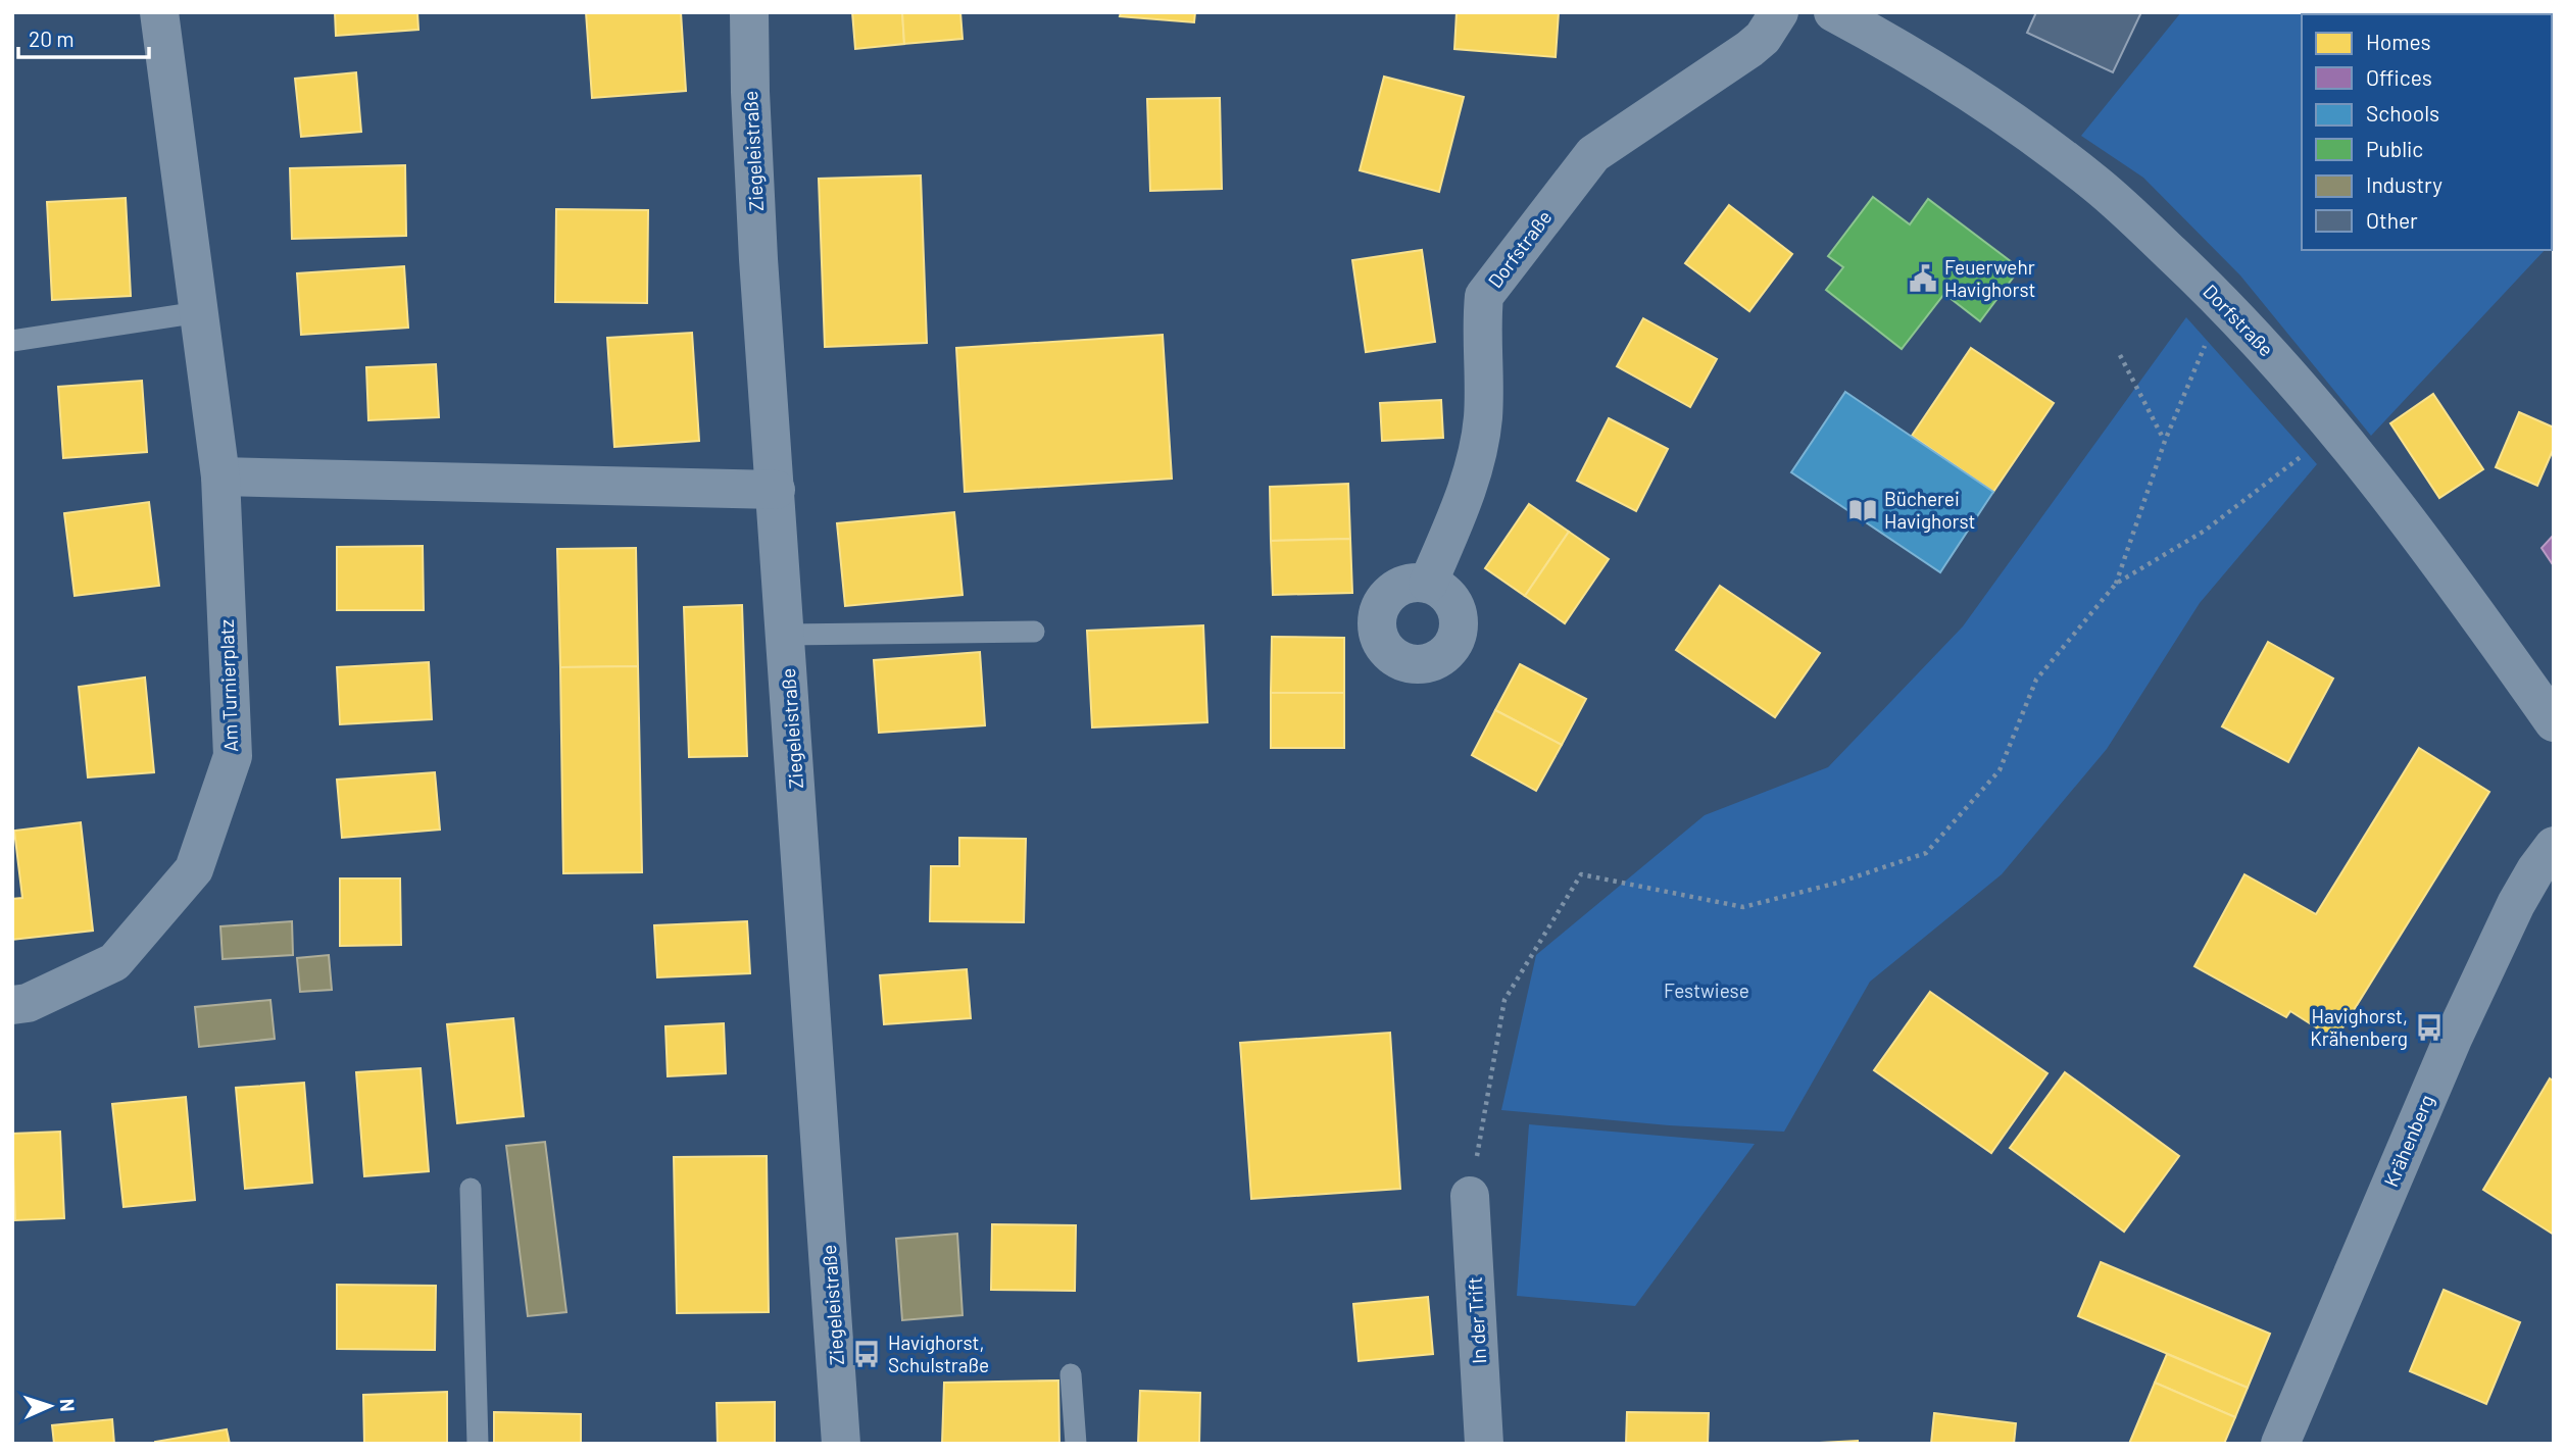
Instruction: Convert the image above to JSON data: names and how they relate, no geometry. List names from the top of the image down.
{
  "streets": {
    "street": [
      "Ziegeleistraße",
      "Dorfstraße",
      "Am Turnierplatz",
      "Krähenberg",
      "In der Trift"
    ]
  },
  "parks": ["Festwiese"],
  "places": {
    "public building": ["Feuerwehr Havighorst"],
    "library": ["Bücherei Havighorst"],
    "bus stop": ["Havighorst, Krähenberg", "Havighorst, Schulstraße"]
  },
  "legend": [
    "Homes",
    "Offices",
    "Schools",
    "Public",
    "Industry",
    "Other"
  ],
  "scale_bar": "20 m",
  "north": "right"
}
